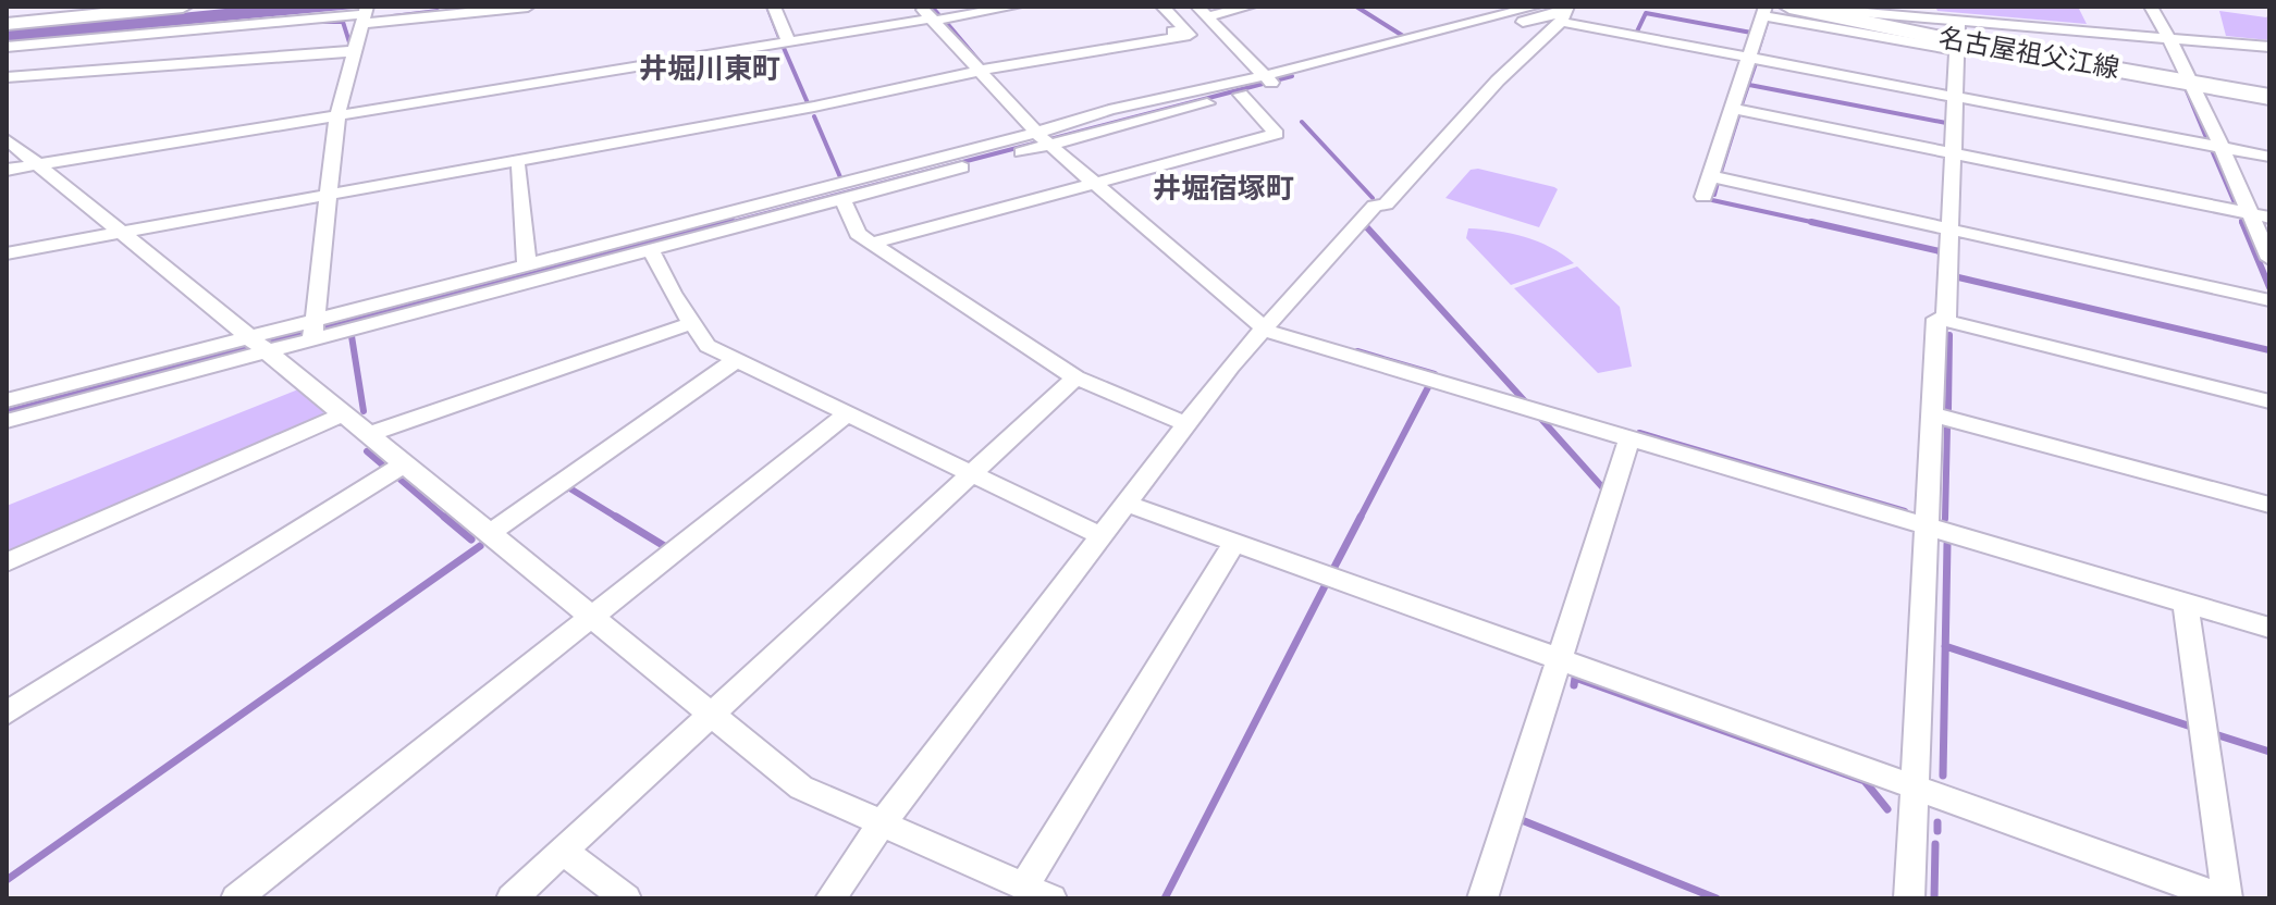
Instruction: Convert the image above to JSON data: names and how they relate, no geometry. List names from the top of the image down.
{
  "streets": {
    "main road": ["名古屋祖父江線"]
  },
  "districts": ["井堀川東町", "井堀宿塚町"]
}
